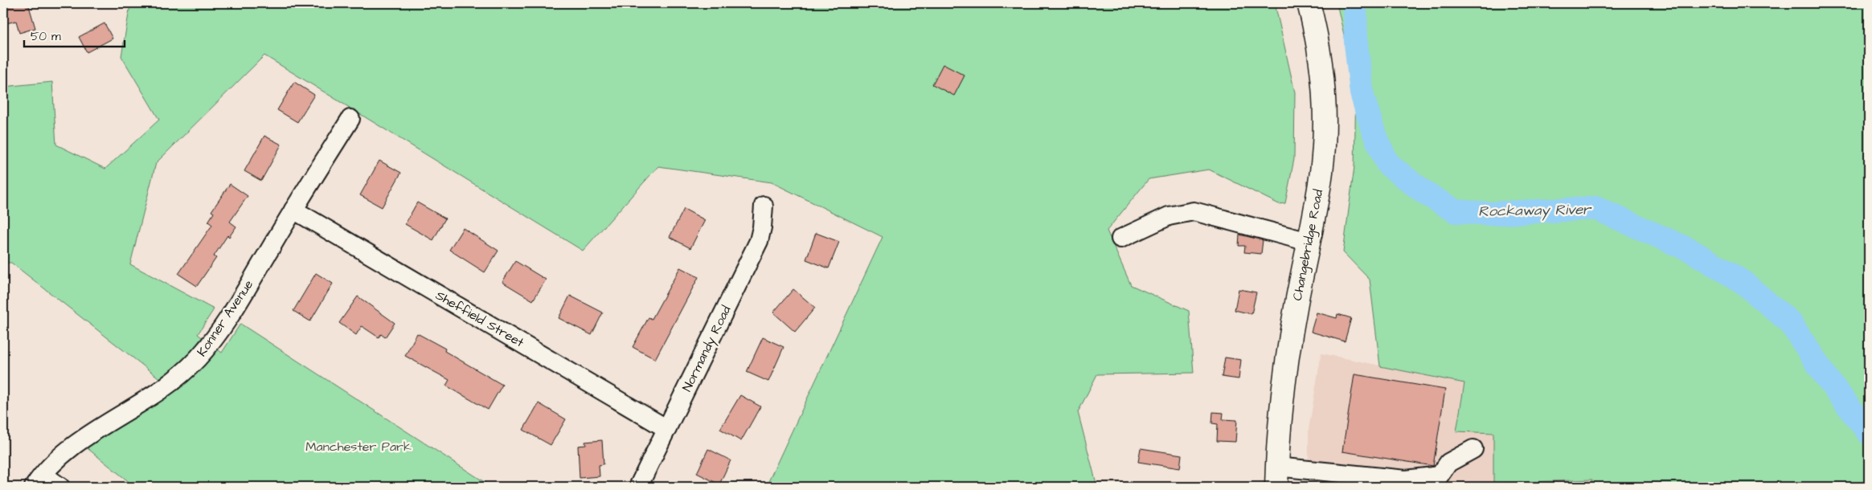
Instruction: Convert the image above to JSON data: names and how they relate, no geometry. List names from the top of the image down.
{
  "streets": {
    "main road": ["Changebridge Road"],
    "street": ["Konner Avenue", "Sheffield Street", "Normandy Road"]
  },
  "crossings": [
    ["Konner Avenue", "Sheffield Street"],
    ["Sheffield Street", "Normandy Road"]
  ],
  "water": ["Rockaway River"],
  "parks": ["Manchester Park"],
  "scale_bar": "50 m"
}
